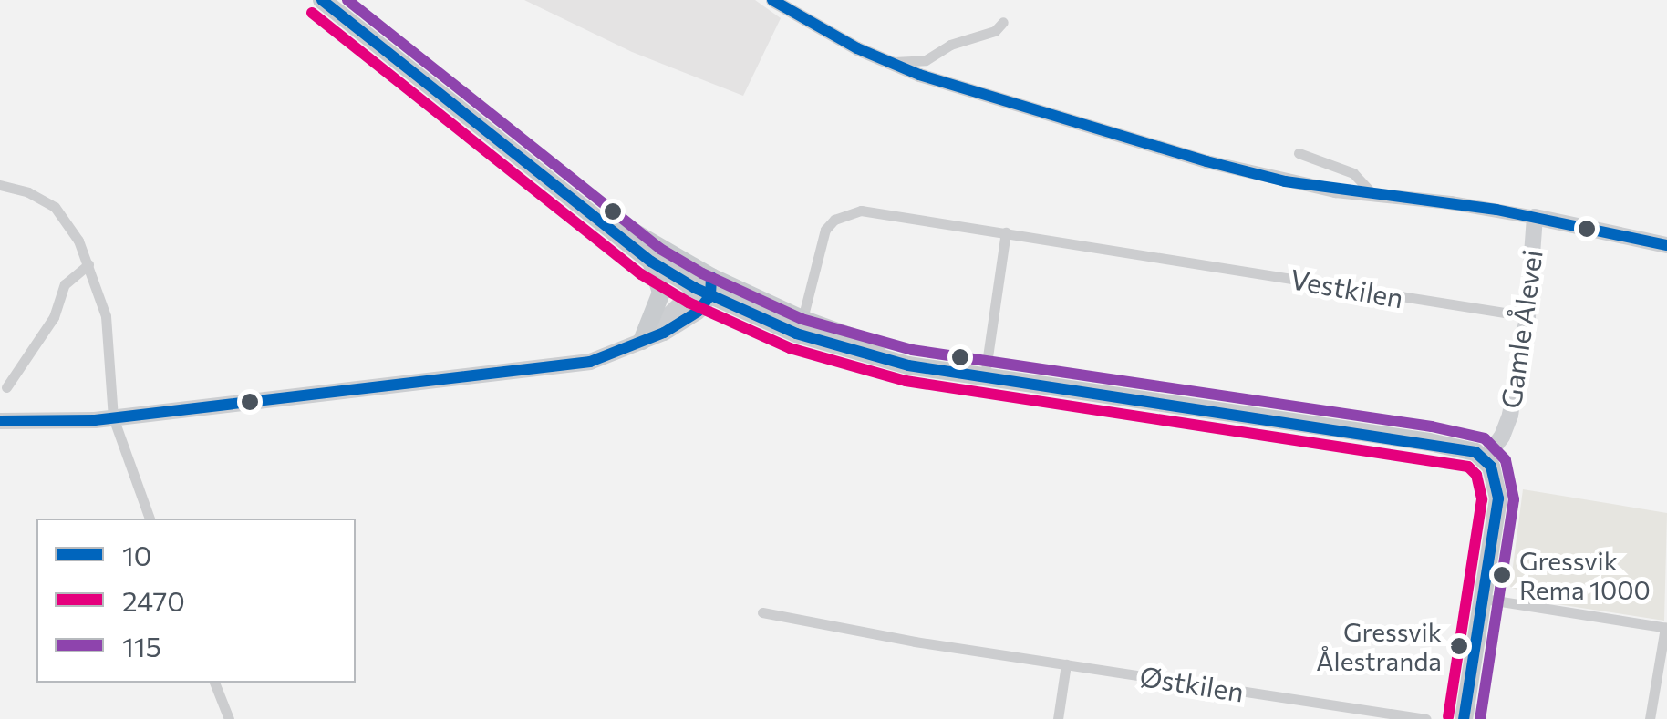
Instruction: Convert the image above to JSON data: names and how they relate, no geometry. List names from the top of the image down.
{
  "streets": {
    "main road": ["Gamle Ålevei"],
    "street": ["Vestkilen", "Østkilen"]
  },
  "crossings": [
    ["Vestkilen", "Gamle Ålevei"]
  ],
  "places": ["Gressvik Rema 1000", "Gressvik Ålestranda"],
  "lines": ["transit line 10", "transit line 115", "transit line 2470"],
  "legend": ["10", "2470", "115"]
}
